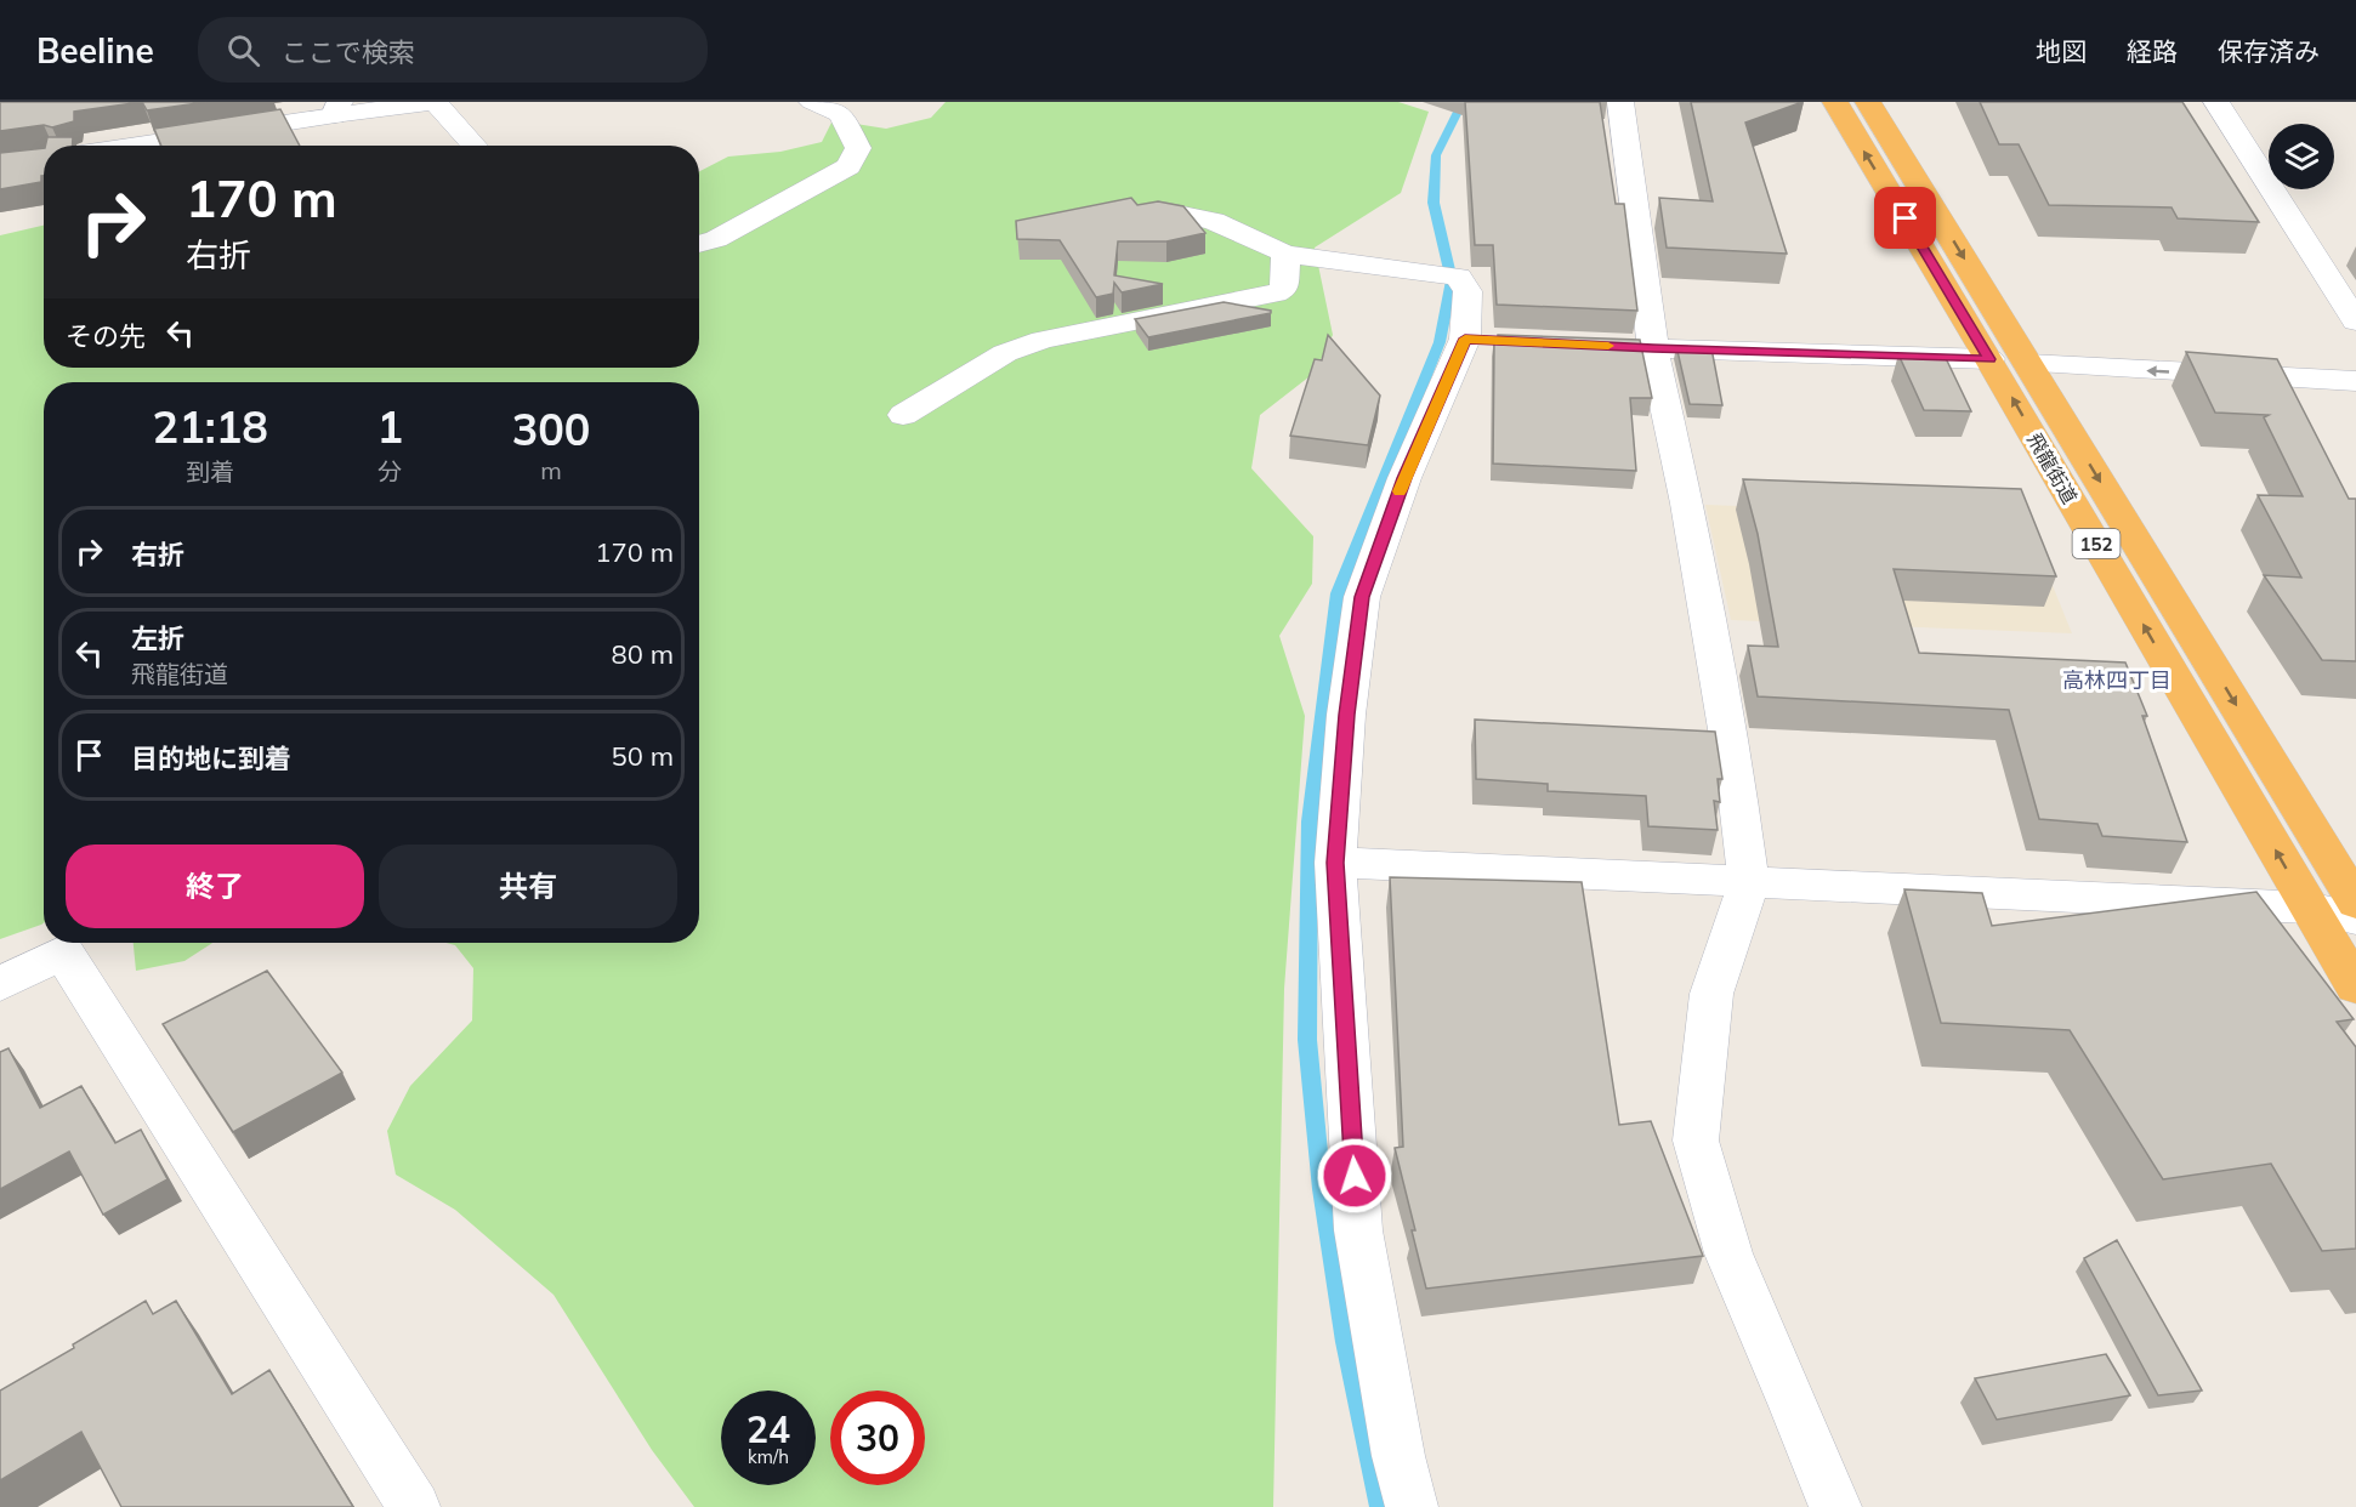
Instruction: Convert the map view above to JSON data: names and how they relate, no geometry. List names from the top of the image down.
{
  "streets": {
    "highway": ["飛龍街道", "152"]
  },
  "districts": ["高林四丁目"],
  "page": {
    "header": "Beeline",
    "search": "ここで検索",
    "nav": ["地図", "経路", "保存済み"],
    "turn": ["170 m", "右折"],
    "then": "その先",
    "eta": [
      "21:18",
      "到着",
      "1",
      "分",
      "300",
      "m"
    ],
    "list": [
      {
        "name": "右折",
        "value": "170 m"
      },
      {
        "name": "左折",
        "note": "飛龍街道",
        "value": "80 m"
      },
      {
        "name": "目的地に到着",
        "value": "50 m"
      }
    ],
    "buttons": ["終了", "共有"],
    "speed": "24 km/h",
    "limit": "30"
  }
}
